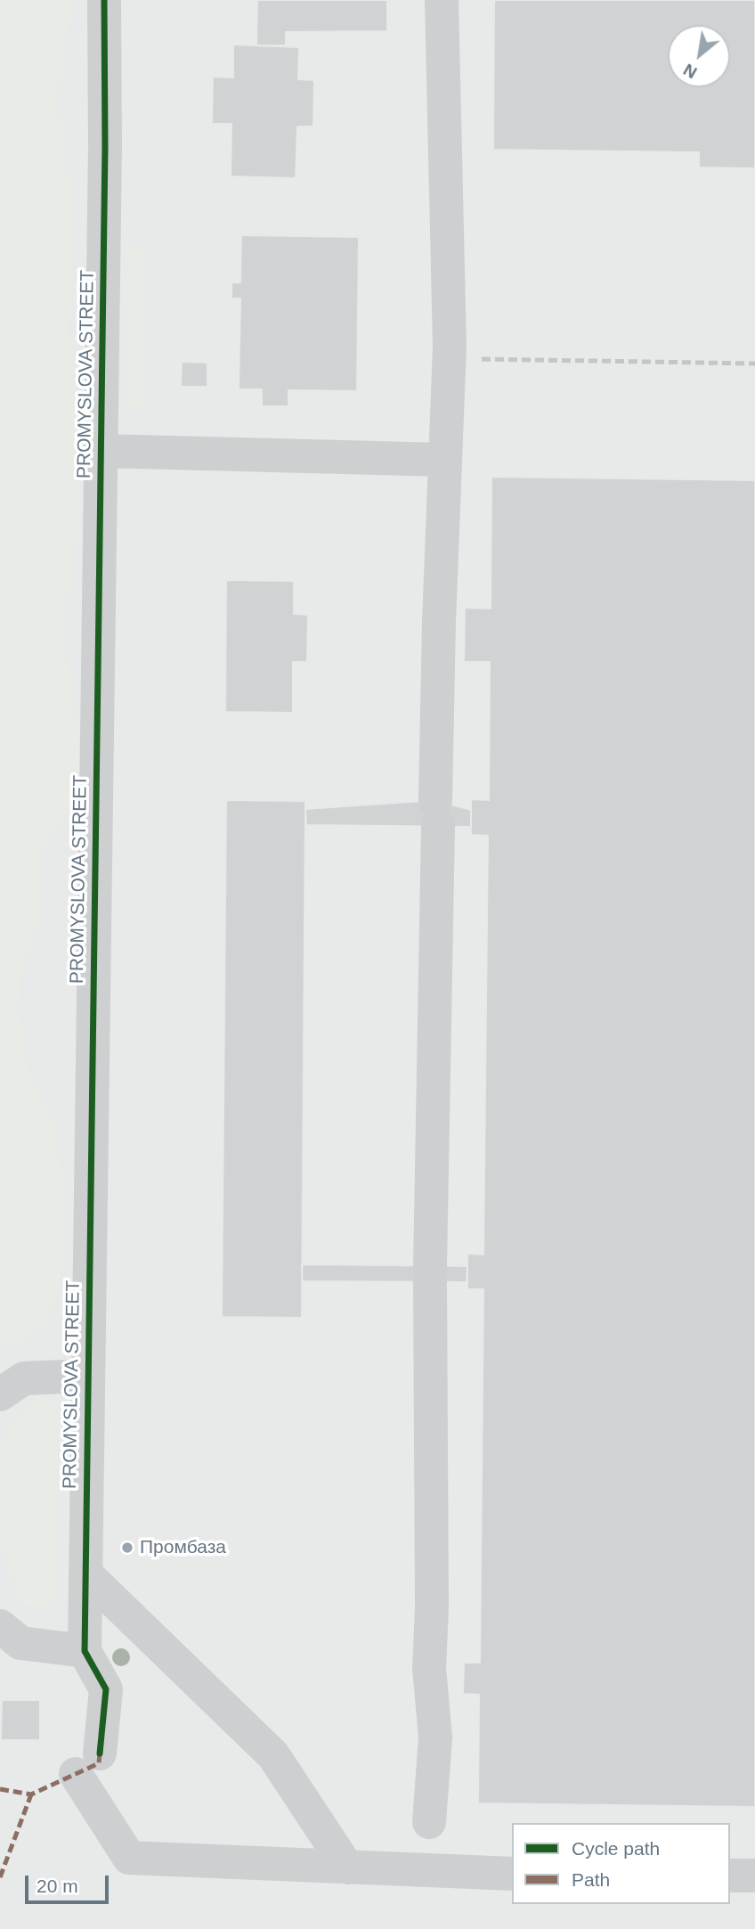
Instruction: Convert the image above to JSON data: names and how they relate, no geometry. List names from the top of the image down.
{
  "streets": {
    "street": ["PROMYSLOVA STREET"]
  },
  "places": ["Промбаза"],
  "legend": ["Cycle path", "Path"],
  "scale_bar": "20 m",
  "north": "bottom left"
}
